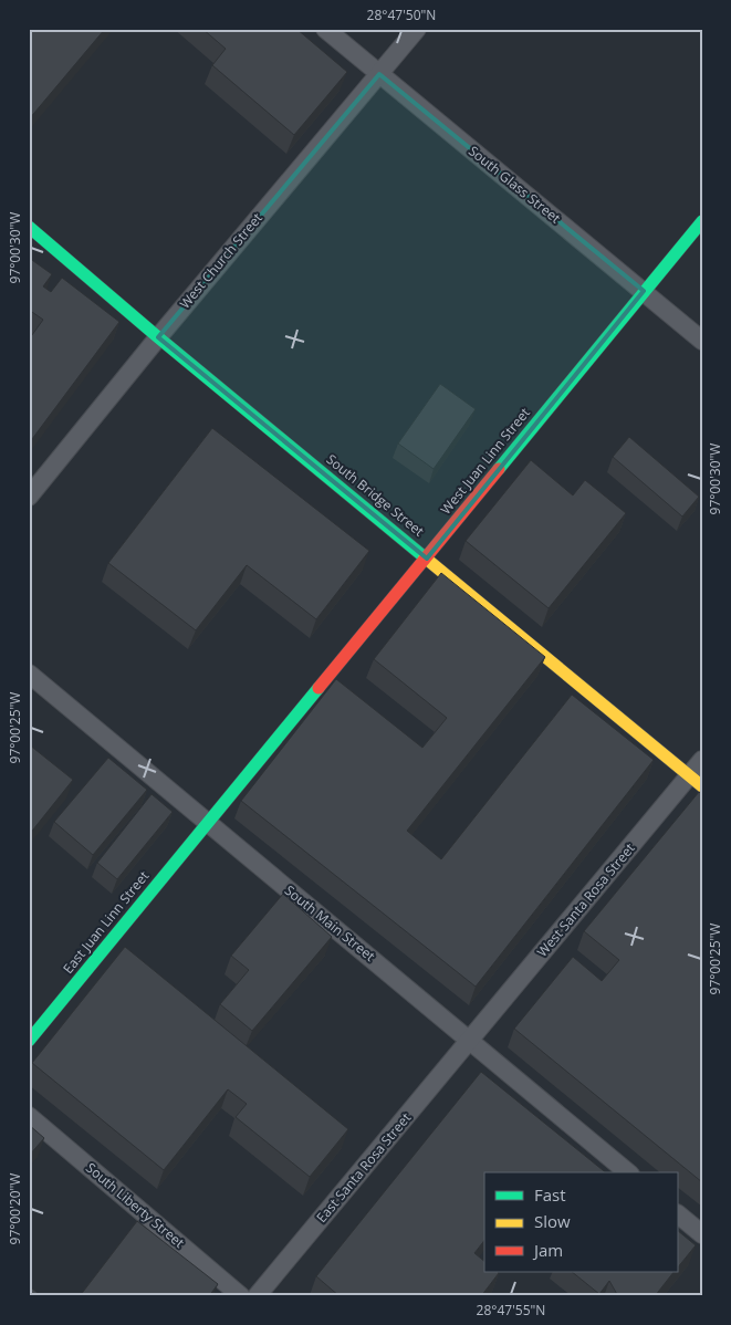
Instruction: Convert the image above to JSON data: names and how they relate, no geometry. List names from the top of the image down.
{
  "streets": {
    "street": [
      "South Glass Street",
      "West Church Street",
      "West Juan Linn Street",
      "South Bridge Street",
      "West Santa Rosa Street",
      "East Juan Linn Street",
      "South Main Street",
      "East Santa Rosa Street",
      "South Liberty Street"
    ]
  },
  "crossings": [
    ["South Glass Street", "West Church Street"],
    ["South Glass Street", "West Juan Linn Street"],
    ["West Church Street", "South Bridge Street"],
    ["West Juan Linn Street", "South Bridge Street"],
    ["West Juan Linn Street", "East Juan Linn Street"],
    ["West Juan Linn Street", "South Main Street"],
    ["South Bridge Street", "West Santa Rosa Street"],
    ["West Santa Rosa Street", "South Main Street"],
    ["West Santa Rosa Street", "East Santa Rosa Street"],
    ["East Juan Linn Street", "South Main Street"],
    ["South Main Street", "East Santa Rosa Street"]
  ],
  "legend": ["Fast", "Slow", "Jam"],
  "coordinates": [
    "28°47'50\"N",
    "97°00'30\"W",
    "97°00'25\"W",
    "97°00'20\"W",
    "28°47'55\"N"
  ]
}
